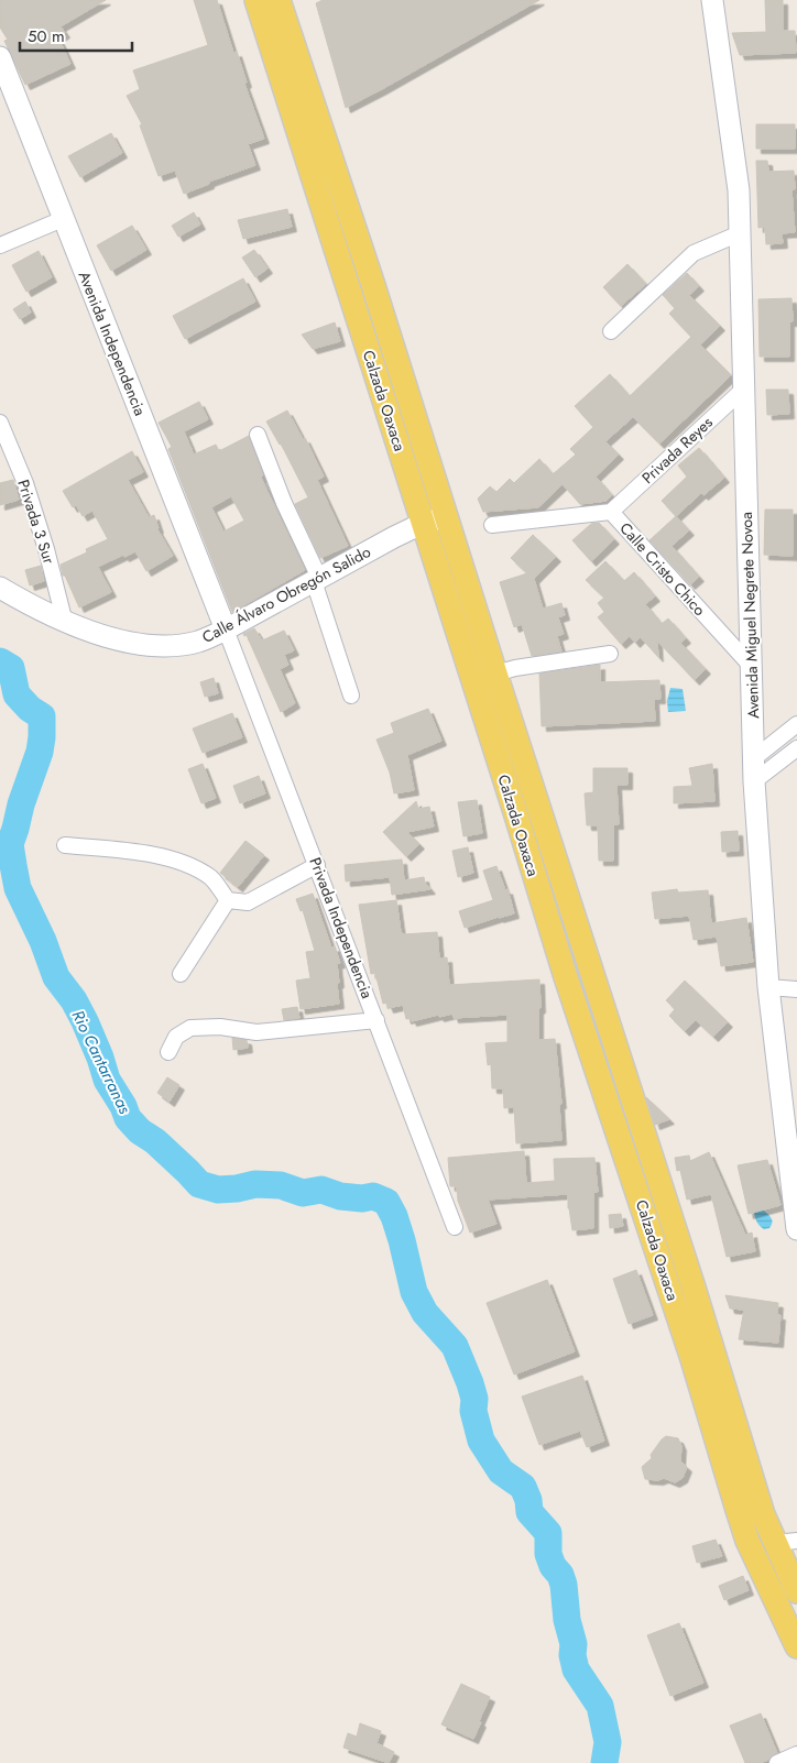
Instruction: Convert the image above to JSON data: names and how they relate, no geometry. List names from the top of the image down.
{
  "streets": {
    "main road": [
      "Avenida Independencia",
      "Calzada Oaxaca",
      "Calle Álvaro Obregón Salido",
      "Avenida Miguel Negrete Novoa"
    ],
    "street": [
      "Privada Reyes",
      "Privada 3 Sur",
      "Calle Cristo Chico",
      "Privada Independencia"
    ]
  },
  "crossings": [
    ["Avenida Independencia", "Calle Álvaro Obregón Salido"],
    ["Avenida Independencia", "Privada Independencia"],
    ["Calzada Oaxaca", "Calle Álvaro Obregón Salido"],
    ["Privada Reyes", "Calle Cristo Chico"],
    ["Privada Reyes", "Avenida Miguel Negrete Novoa"],
    ["Privada 3 Sur", "Calle Álvaro Obregón Salido"],
    ["Calle Cristo Chico", "Avenida Miguel Negrete Novoa"],
    ["Calle Álvaro Obregón Salido", "Privada Independencia"]
  ],
  "water": ["Rio Cantarranas"],
  "scale_bar": "50 m"
}
